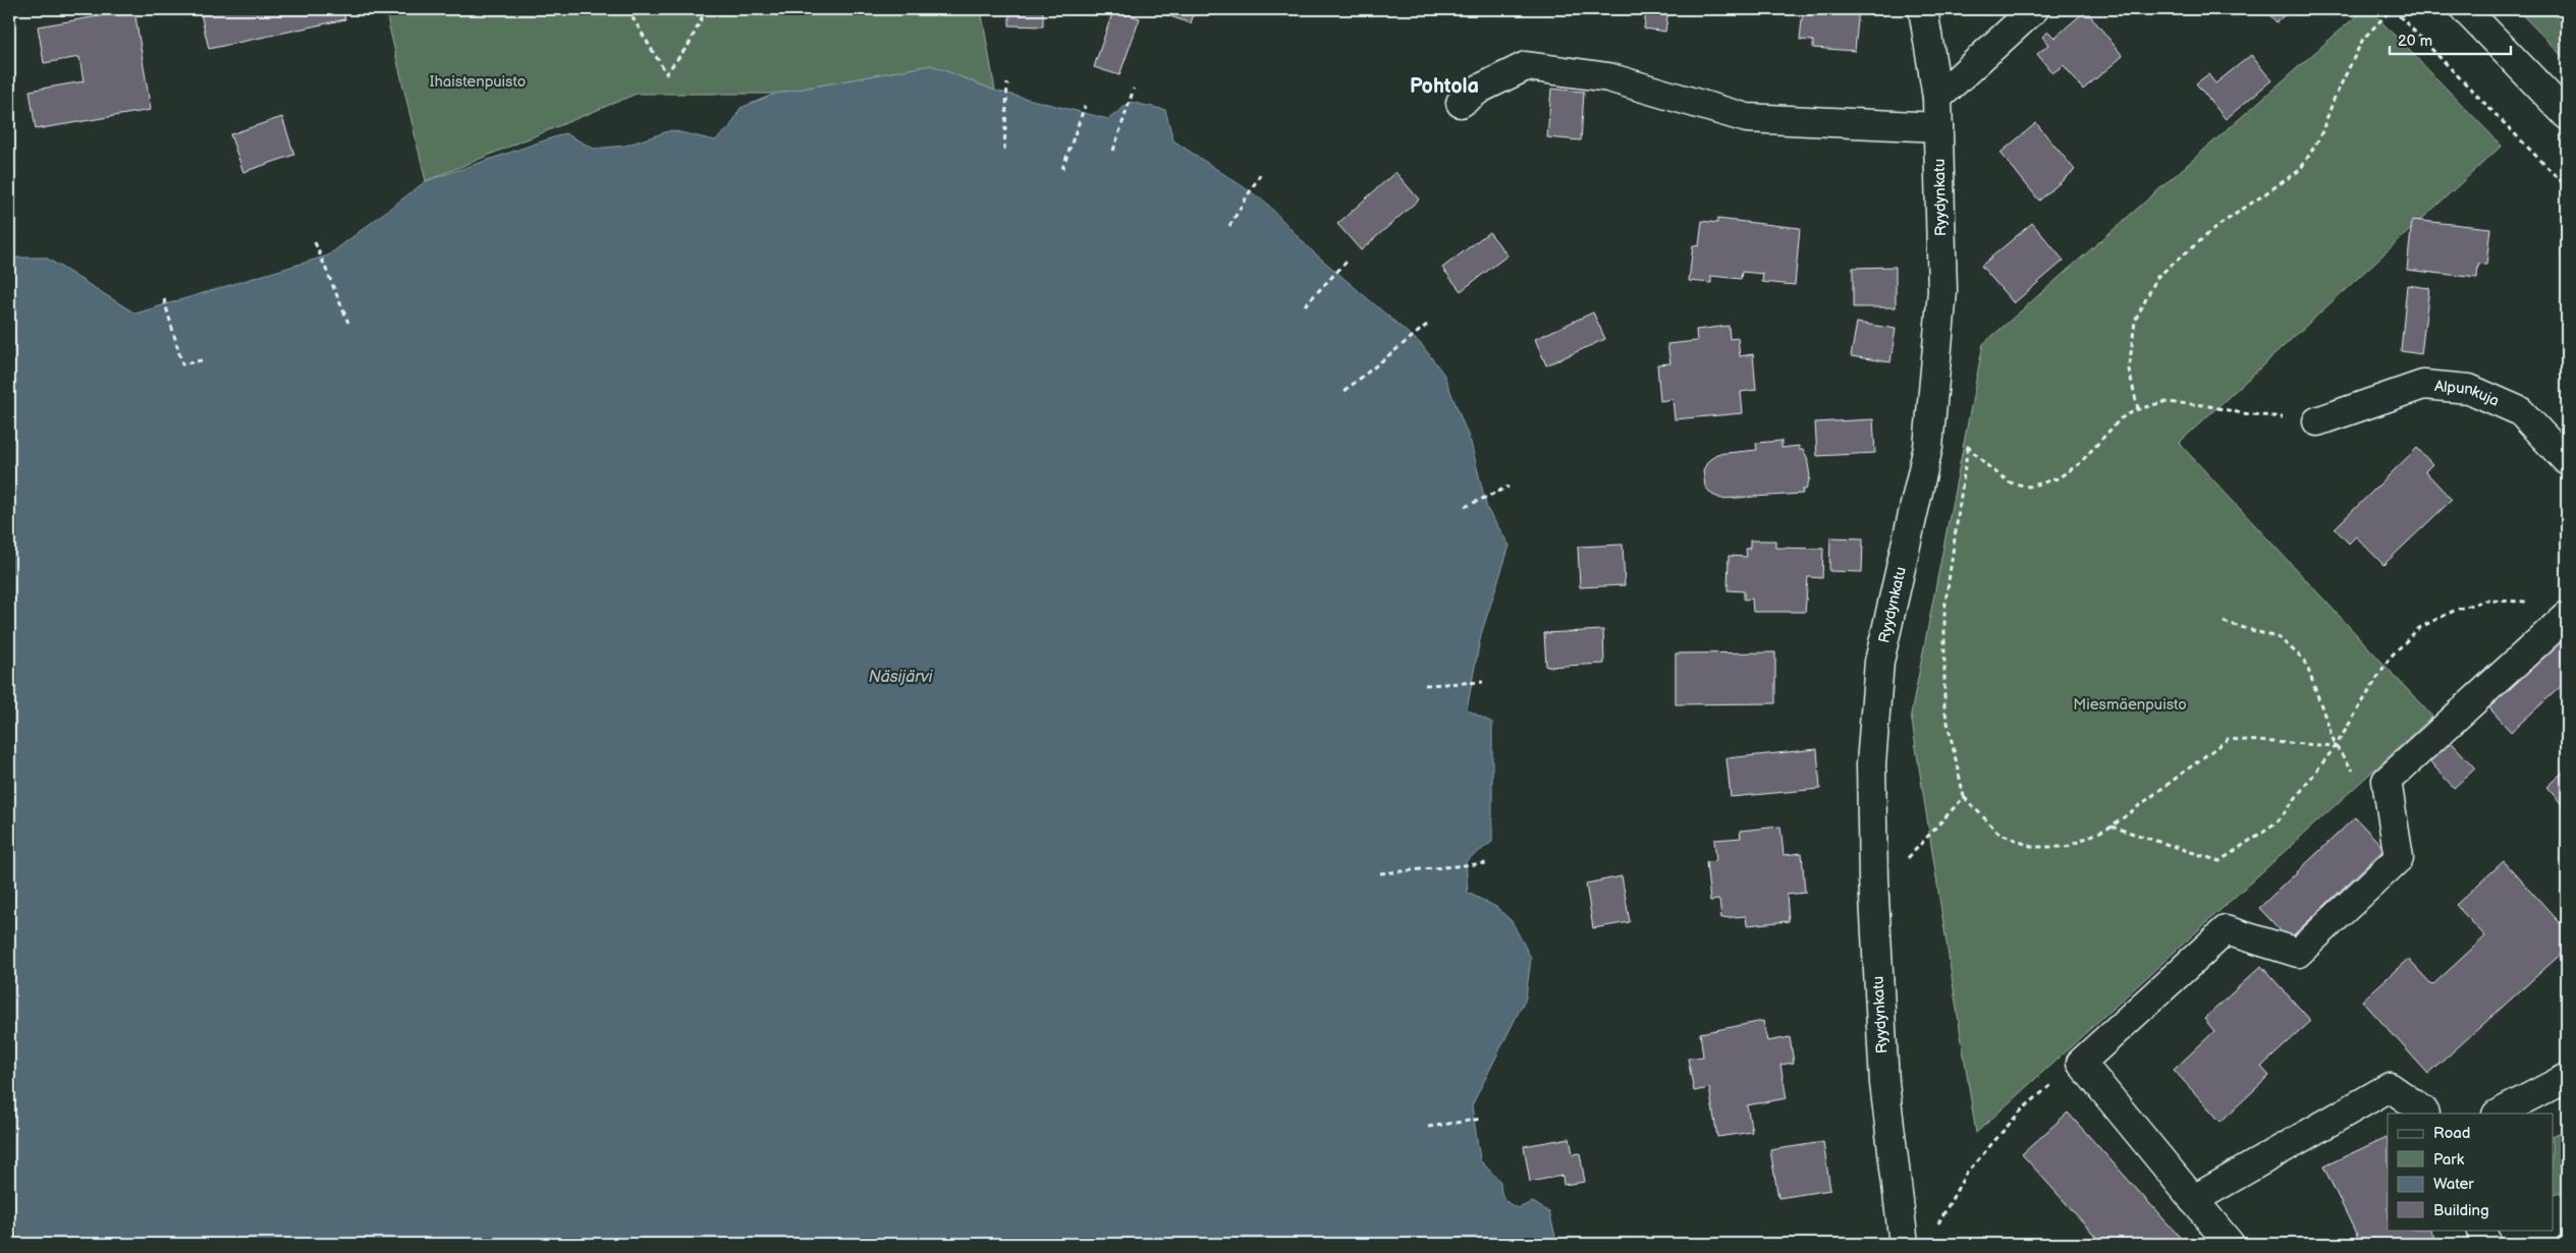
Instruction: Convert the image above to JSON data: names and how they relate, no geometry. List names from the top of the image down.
{
  "streets": {
    "street": ["Ryydynkatu", "Alpunkuja"]
  },
  "districts": ["Pohtola"],
  "water": ["Näsijärvi"],
  "parks": ["Ihaistenpuisto", "Miesmäenpuisto"],
  "legend": [
    "Road",
    "Park",
    "Water",
    "Building"
  ],
  "scale_bar": "20 m"
}
